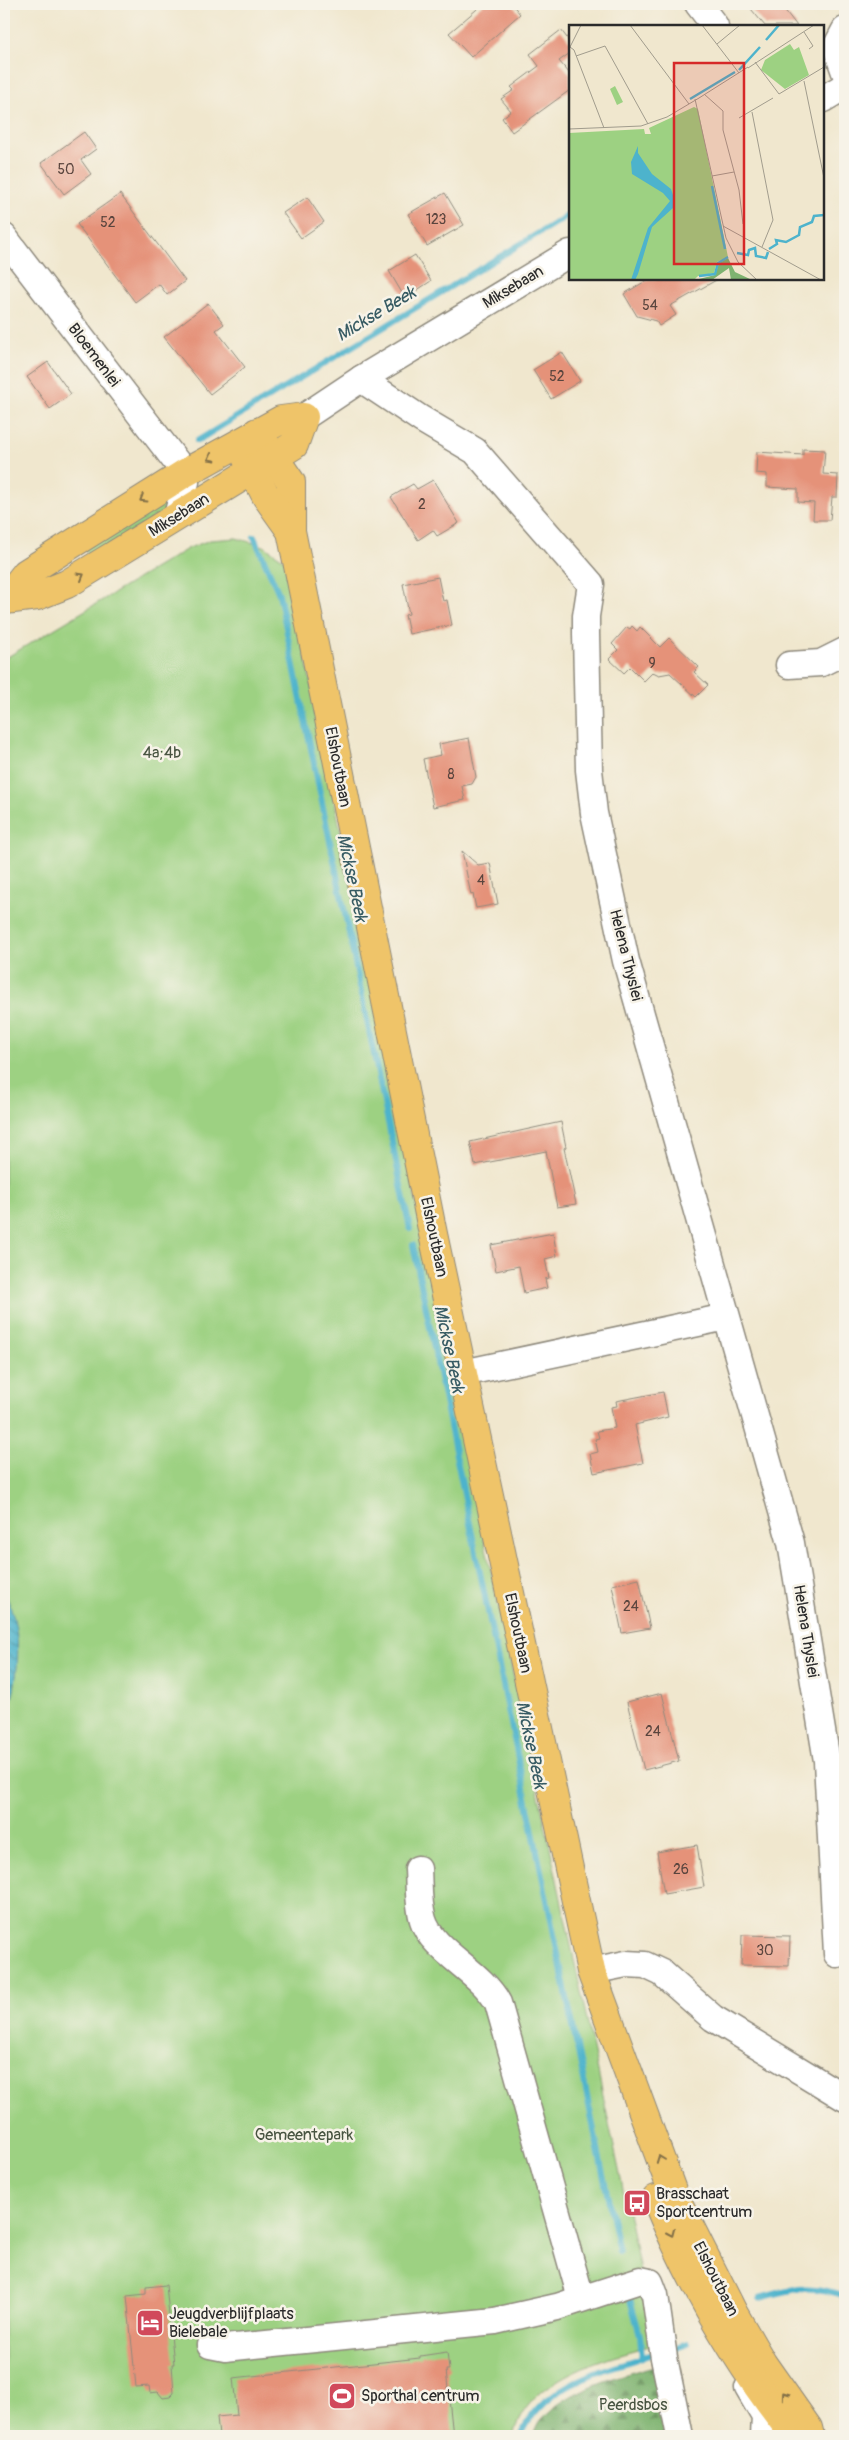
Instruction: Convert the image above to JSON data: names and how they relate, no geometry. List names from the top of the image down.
{
  "streets": {
    "main road": ["Miksebaan", "Elshoutbaan"],
    "street": ["Bloemenlei", "Helena Thyslei"]
  },
  "crossings": [
    ["Miksebaan", "Bloemenlei"],
    ["Miksebaan", "Elshoutbaan"],
    ["Miksebaan", "Helena Thyslei"]
  ],
  "water": ["Mickse Beek"],
  "parks": ["4a;4b", "Gemeentepark", "Peerdsbos"],
  "places": {
    "bus stop": ["Brasschaat Sportcentrum"],
    "hotel": ["Jeugdverblijfplaats Bielebale"],
    "sports": ["Sporthal centrum"]
  },
  "house_numbers": [
    "50",
    "123",
    "52",
    "54",
    "52",
    "2",
    "9",
    "8",
    "4",
    "24",
    "24",
    "26",
    "30"
  ]
}
